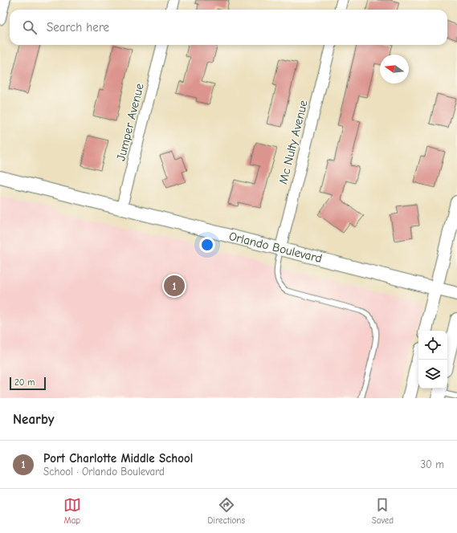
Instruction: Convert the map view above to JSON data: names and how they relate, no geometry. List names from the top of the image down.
{
  "streets": {
    "street": ["Jumper Avenue", "Mc Nulty Avenue", "Orlando Boulevard"]
  },
  "crossings": [
    ["Jumper Avenue", "Orlando Boulevard"],
    ["Mc Nulty Avenue", "Orlando Boulevard"]
  ],
  "scale_bar": "20 m",
  "north": "left",
  "page": {
    "search": "Search here",
    "pins": "1",
    "scale": "20 m",
    "heading": "Nearby",
    "list": [
      {
        "mark": "1",
        "name": "Port Charlotte Middle School",
        "note": "School · Orlando Boulevard",
        "value": "30 m"
      }
    ],
    "nav": ["Map", "Directions", "Saved"]
  }
}
